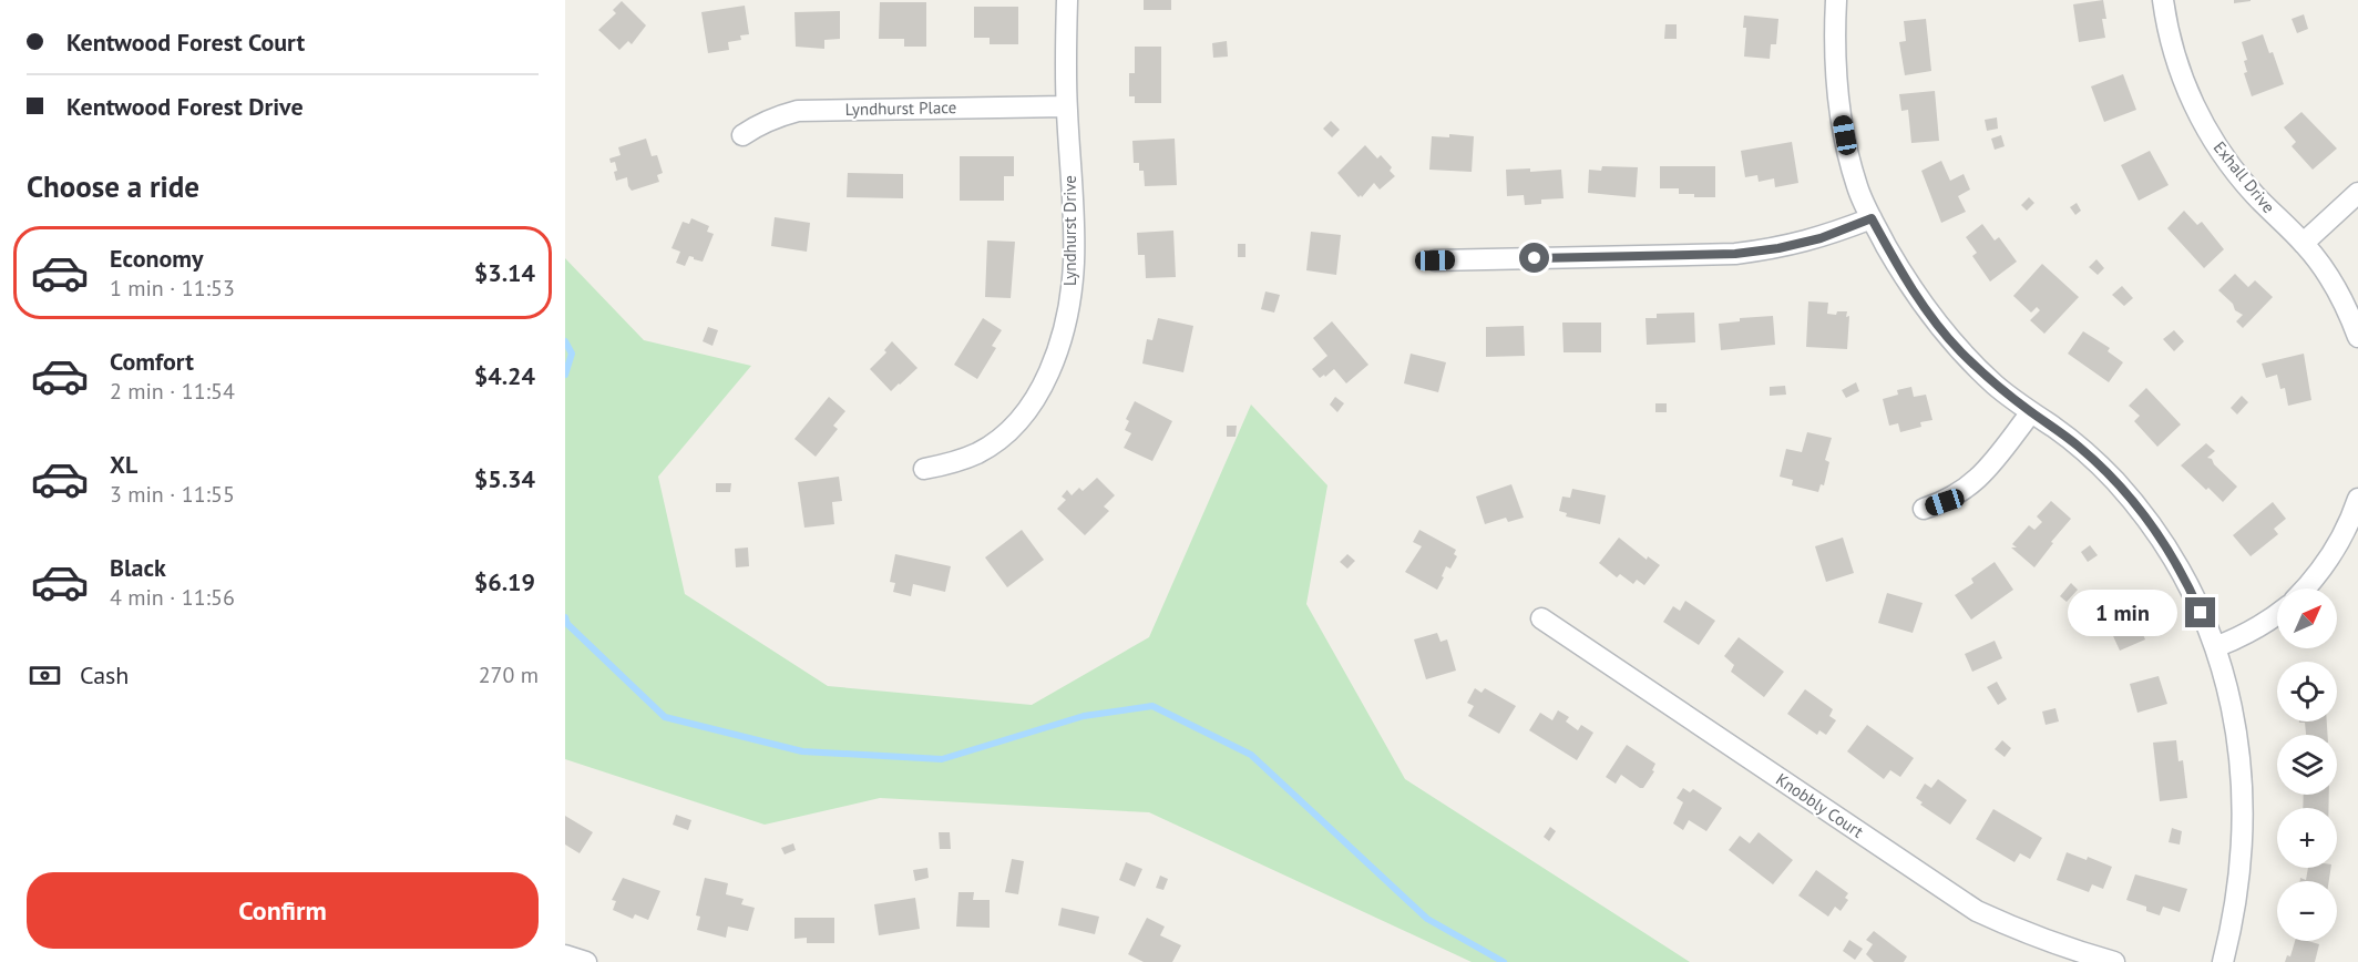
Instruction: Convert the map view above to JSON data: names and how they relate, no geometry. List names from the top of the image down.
{
  "streets": {
    "street": [
      "Lyndhurst Place",
      "Exhall Drive",
      "Lyndhurst Drive",
      "Knobbly Court"
    ]
  },
  "crossings": [
    ["Lyndhurst Place", "Lyndhurst Drive"]
  ],
  "north": "top right",
  "page": {
    "banner": ["Kentwood Forest Court", "Kentwood Forest Drive"],
    "heading": "Choose a ride",
    "list": [
      {
        "name": "Economy",
        "note": "1 min · 11:53",
        "value": "$3.14"
      },
      {
        "name": "Comfort",
        "note": "2 min · 11:54",
        "value": "$4.24"
      },
      {
        "name": "XL",
        "note": "3 min · 11:55",
        "value": "$5.34"
      },
      {
        "name": "Black",
        "note": "4 min · 11:56",
        "value": "$6.19"
      }
    ],
    "map_buttons": ["+", "−"],
    "bubble": "1 min",
    "pay": ["Cash", "270 m"],
    "buttons": "Confirm"
  }
}
